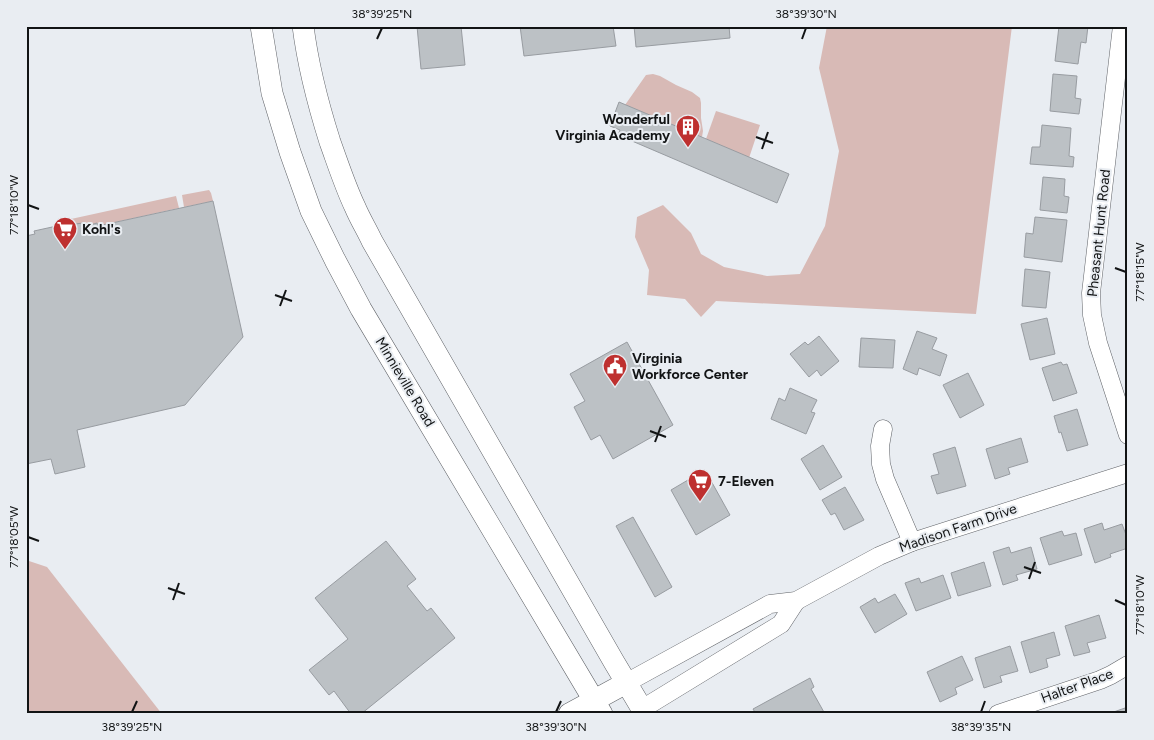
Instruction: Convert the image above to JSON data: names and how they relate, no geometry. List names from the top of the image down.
{
  "streets": {
    "main road": ["Minnieville Road"],
    "street": ["Pheasant Hunt Road", "Madison Farm Drive", "Halter Place"]
  },
  "places": {
    "building": ["Wonderful Virginia Academy"],
    "supermarket": ["Kohl's", "7-Eleven"],
    "public building": ["Virginia Workforce Center"]
  },
  "coordinates": [
    "38°39'25\"N",
    "38°39'30\"N",
    "77°18'10\"W",
    "77°18'15\"W",
    "77°18'05\"W",
    "38°39'35\"N"
  ]
}
